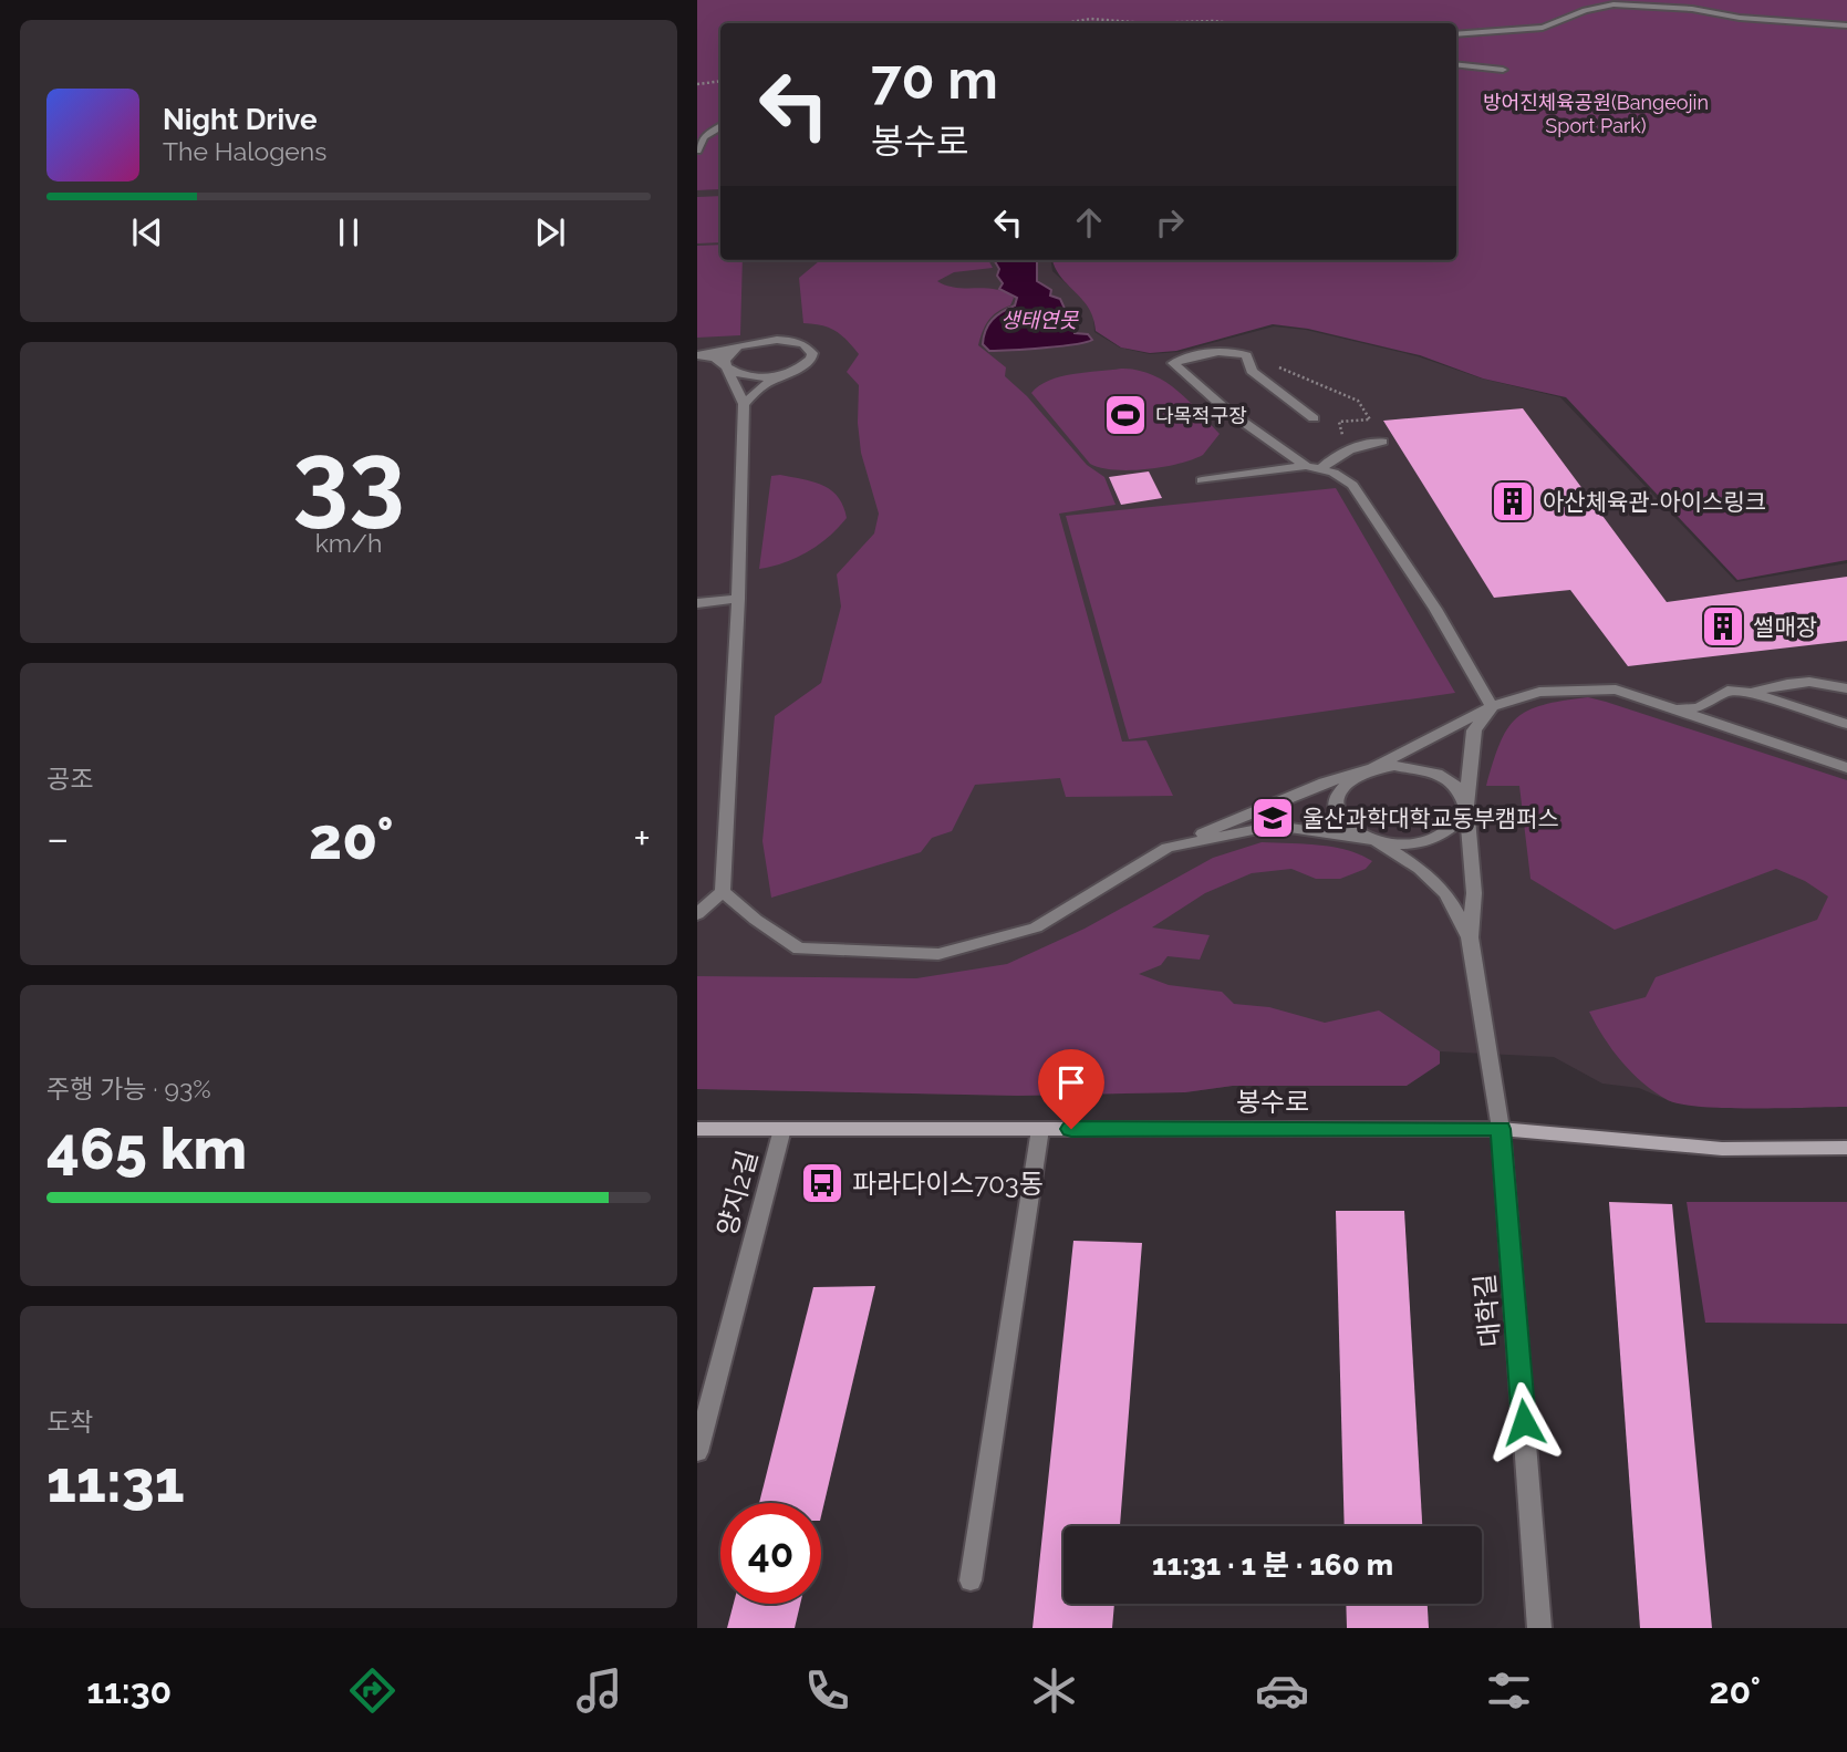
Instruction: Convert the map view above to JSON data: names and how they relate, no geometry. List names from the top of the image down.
{
  "streets": {
    "main road": ["봉수로"],
    "street": ["양지2길", "대학길"]
  },
  "crossings": [
    ["봉수로", "양지2길"],
    ["봉수로", "대학길"]
  ],
  "water": ["생태연못"],
  "parks": ["방어진체육공원(Bangeojin Sport Park)"],
  "places": {
    "sports": ["다목적구장"],
    "building": ["아산체육관-아이스링크", "썰매장"],
    "school or university": ["울산과학대학교동부캠퍼스"],
    "bus stop": ["파라다이스703동"]
  },
  "page": {
    "turn": ["70 m", "봉수로"],
    "song": ["Night Drive", "The Halogens"],
    "tile": [
      ["33", "km/h"],
      "공조",
      ["주행 가능 · 93%", "465 km"],
      ["도착", "11:31"]
    ],
    "heat": ["−", "20°", "+"],
    "limit": "40",
    "trip": "11:31 · 1 분 · 160 m",
    "tabs": ["11:30", "20°"]
  }
}
